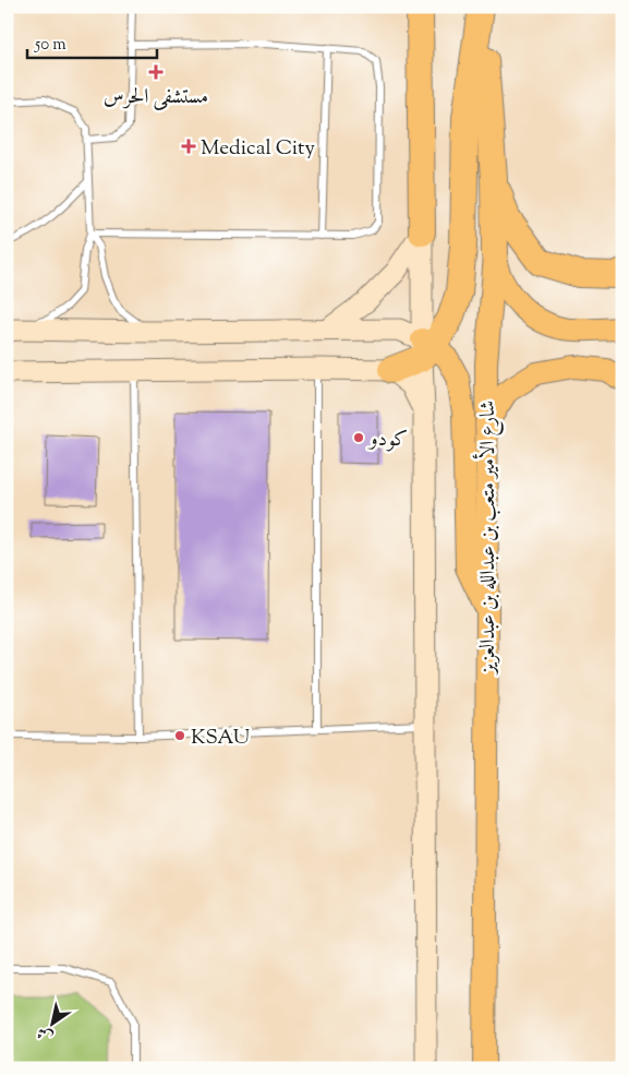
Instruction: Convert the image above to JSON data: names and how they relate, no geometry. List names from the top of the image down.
{
  "streets": {
    "highway": ["شارع الأمير متعب بن عبدالله بن عبدالعزيز"]
  },
  "places": {
    "health": ["مستشفى الحرس", "Medical City"],
    "other": ["كودو", "KSAU"]
  },
  "scale_bar": "50 m",
  "north": "bottom left"
}
